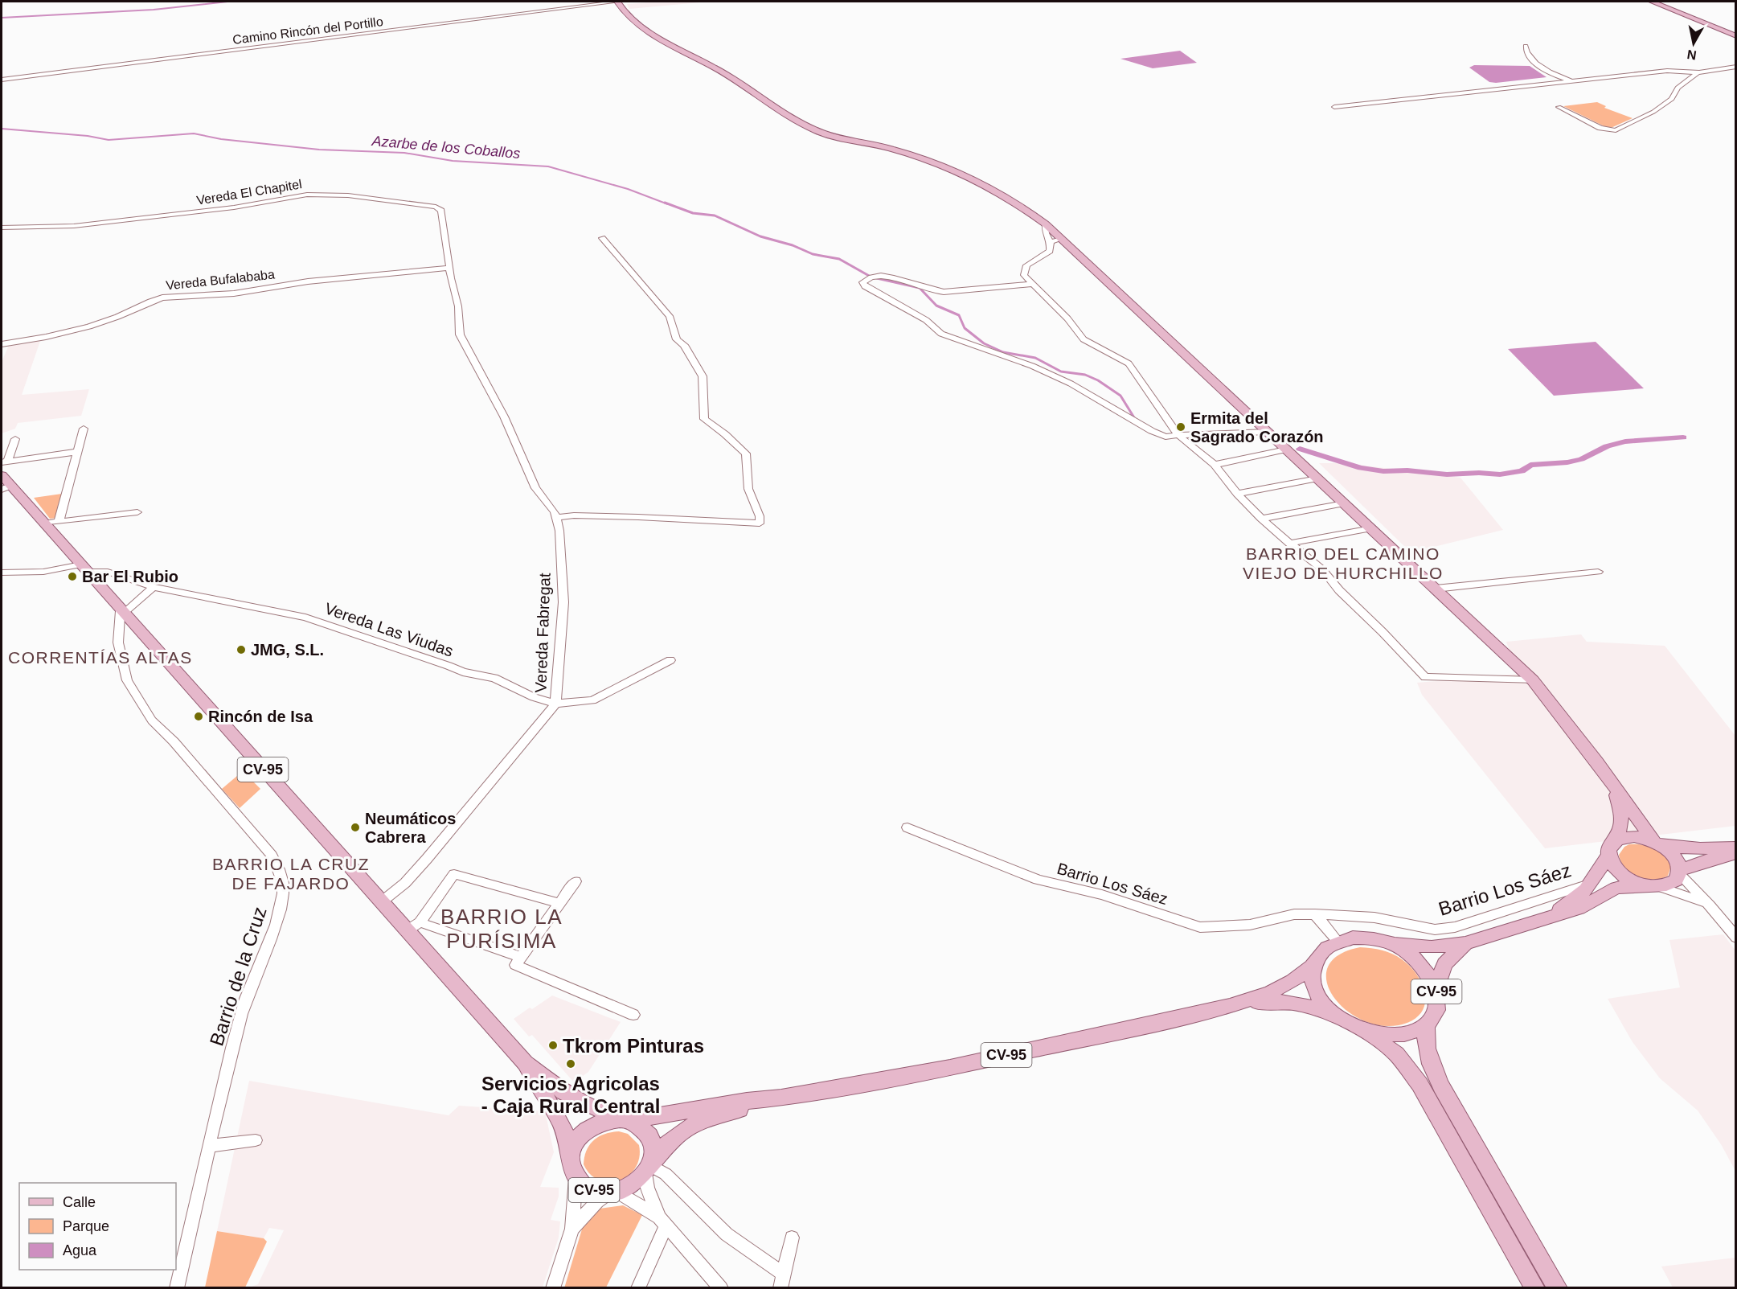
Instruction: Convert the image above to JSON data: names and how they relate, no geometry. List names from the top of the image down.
{
  "streets": {
    "main road": ["CV-95"],
    "street": [
      "Camino Rincón del Portillo",
      "Vereda El Chapitel",
      "Vereda Bufalababa",
      "Vereda Las Viudas",
      "Vereda Fabregat",
      "Barrio Los Sáez",
      "Barrio de la Cruz"
    ]
  },
  "crossings": [
    ["Vereda El Chapitel", "Vereda Bufalababa"],
    ["Vereda El Chapitel", "Vereda Fabregat"],
    ["Vereda Bufalababa", "Vereda Fabregat"],
    ["Vereda Las Viudas", "Vereda Fabregat"],
    ["Vereda Las Viudas", "CV-95"],
    ["Vereda Fabregat", "CV-95"],
    ["CV-95", "Barrio de la Cruz"]
  ],
  "districts": [
    "BARRIO DEL CAMINO VIEJO DE HURCHILLO",
    "CORRENTÍAS ALTAS",
    "BARRIO LA CRUZ DE FAJARDO",
    "BARRIO LA PURÍSIMA"
  ],
  "water": ["Azarbe de los Coballos"],
  "places": [
    "Ermita del Sagrado Corazón",
    "Bar El Rubio",
    "JMG, S.L.",
    "Rincón de Isa",
    "Neumáticos Cabrera",
    "Tkrom Pinturas",
    "Servicios Agricolas - Caja Rural Central"
  ],
  "legend": ["Calle", "Parque", "Agua"],
  "north": "bottom"
}
